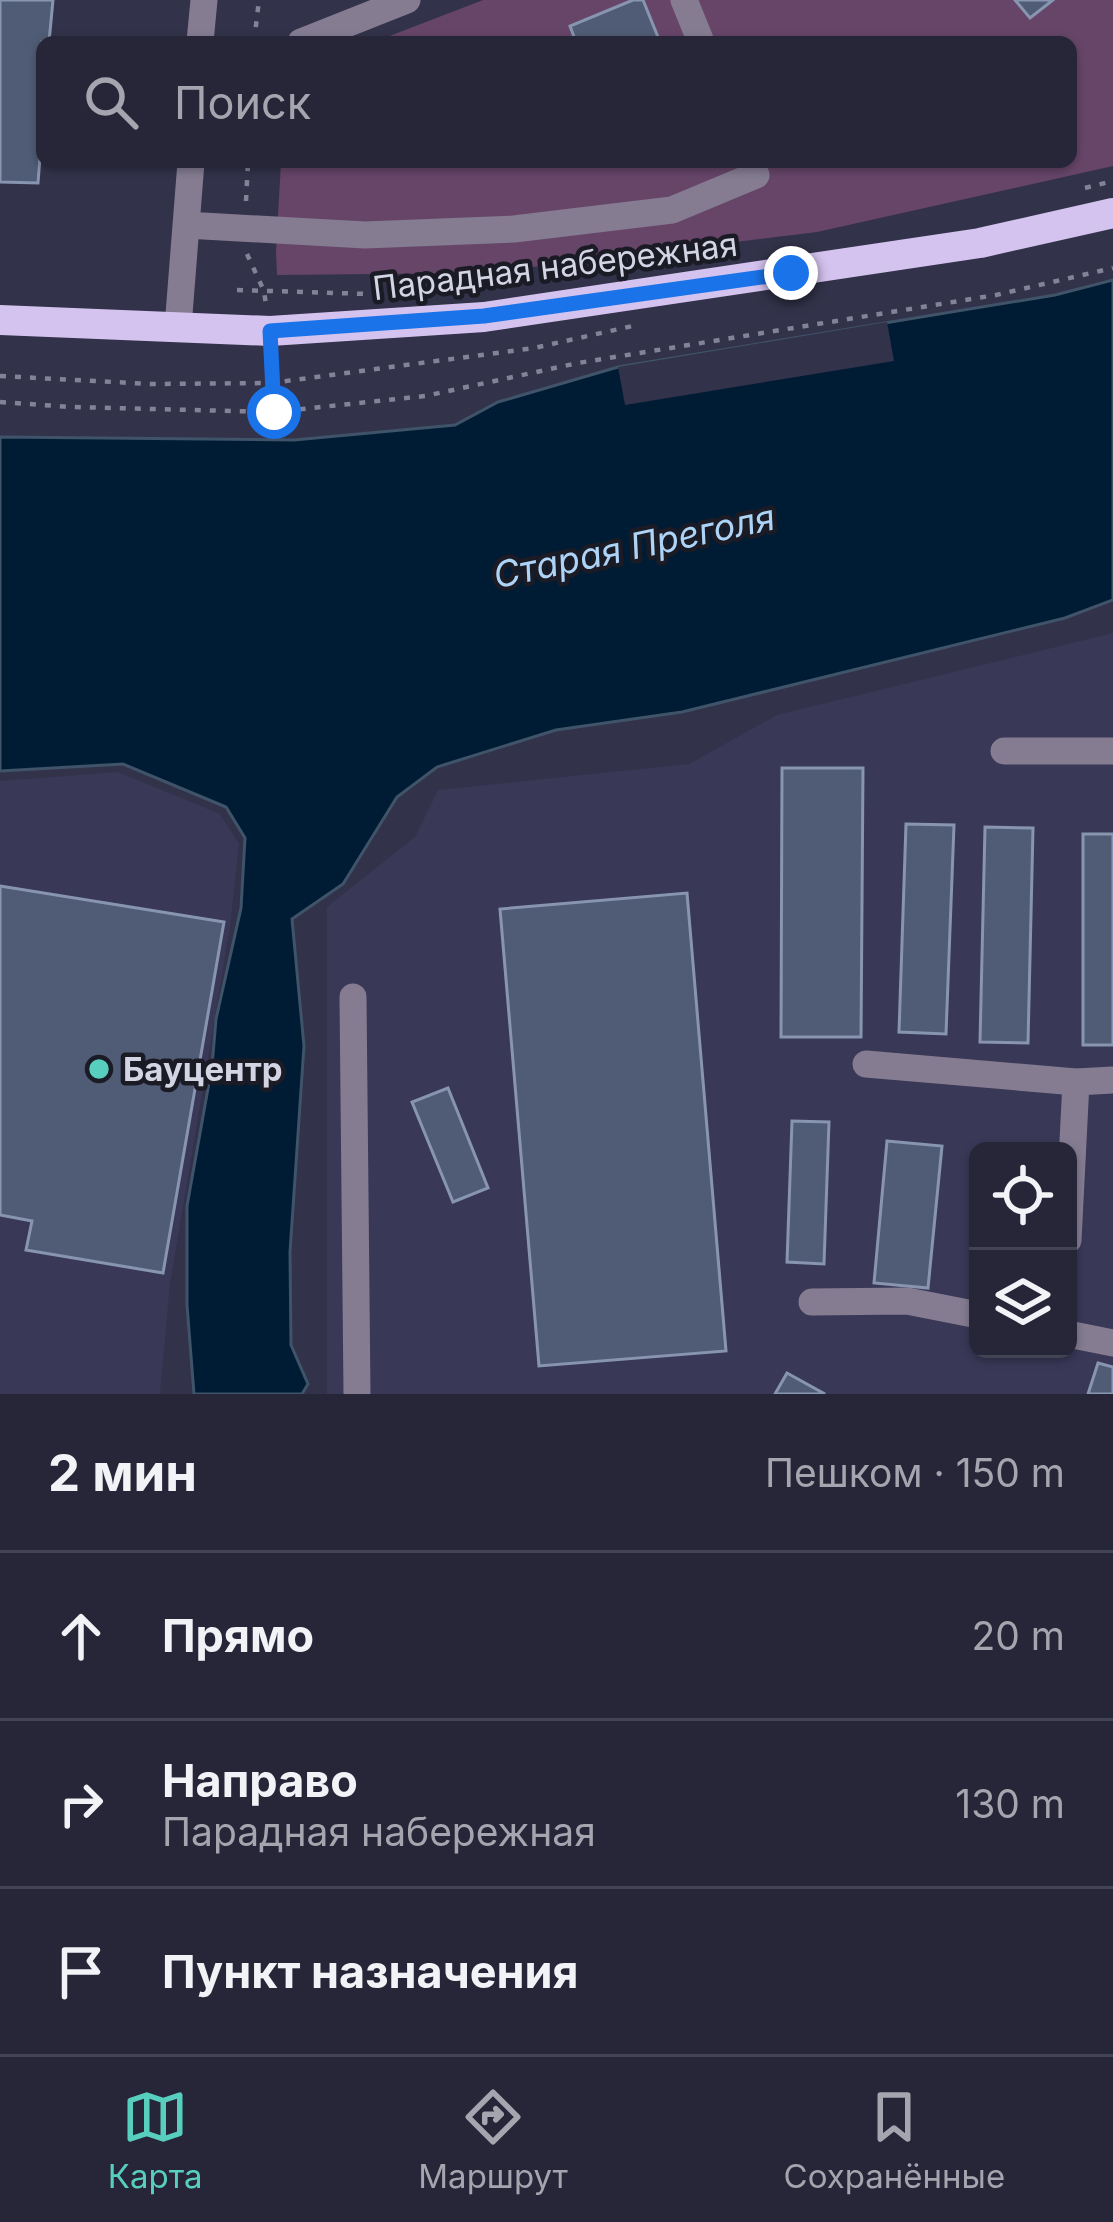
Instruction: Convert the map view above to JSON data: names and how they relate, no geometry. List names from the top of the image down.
{
  "streets": {
    "main road": ["Парадная набережная"]
  },
  "water": ["Старая Преголя"],
  "places": ["Бауцентр"],
  "page": {
    "search": "Поиск",
    "heading": ["2 мин", "Пешком · 150 m"],
    "list": [
      ["Прямо", "20 m"],
      ["Направо", "Парадная набережная", "130 m"],
      "Пункт назначения"
    ],
    "nav": ["Карта", "Маршрут", "Сохранённые"]
  }
}
